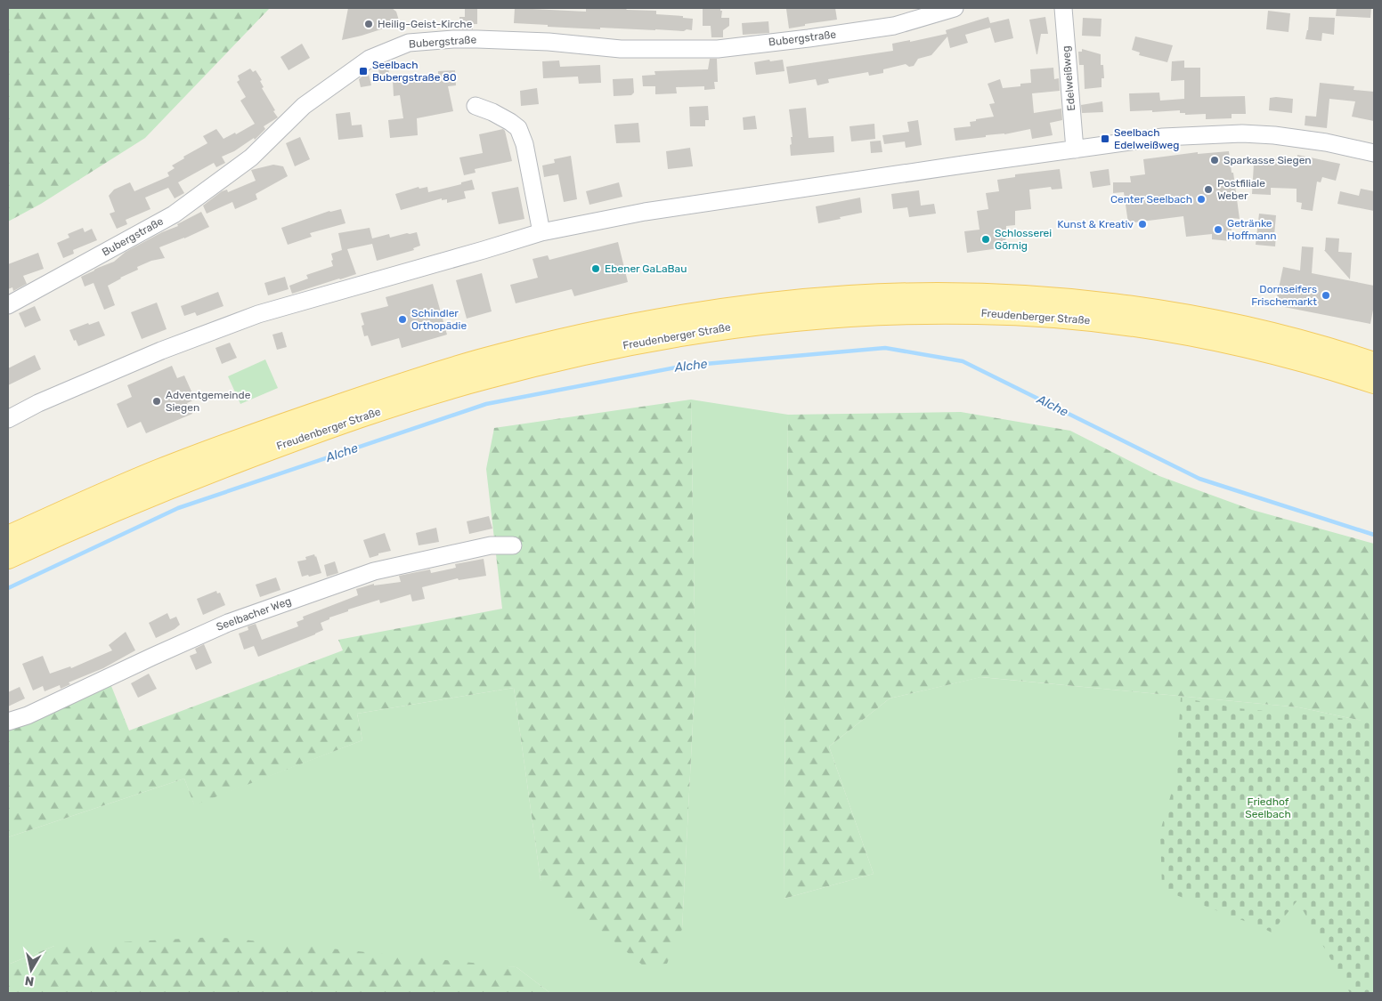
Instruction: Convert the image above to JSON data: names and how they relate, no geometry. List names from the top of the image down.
{
  "streets": {
    "main road": ["Freudenberger Straße"],
    "street": ["Bubergstraße", "Edelweißweg", "Seelbacher Weg"]
  },
  "water": ["Alche"],
  "parks": ["Friedhof Seelbach"],
  "places": {
    "other": [
      "Heilig-Geist-Kirche",
      "Sparkasse Siegen",
      "Postfiliale Weber",
      "Center Seelbach",
      "Kunst & Kreativ",
      "Getränke Hoffmann",
      "Schlosserei Görnig",
      "Ebener GaLaBau",
      "Dornseifers Frischemarkt",
      "Schindler Orthopädie",
      "Adventgemeinde Siegen"
    ],
    "transit": ["Seelbach Bubergstraße 80", "Seelbach Edelweißweg"]
  },
  "north": "bottom"
}
